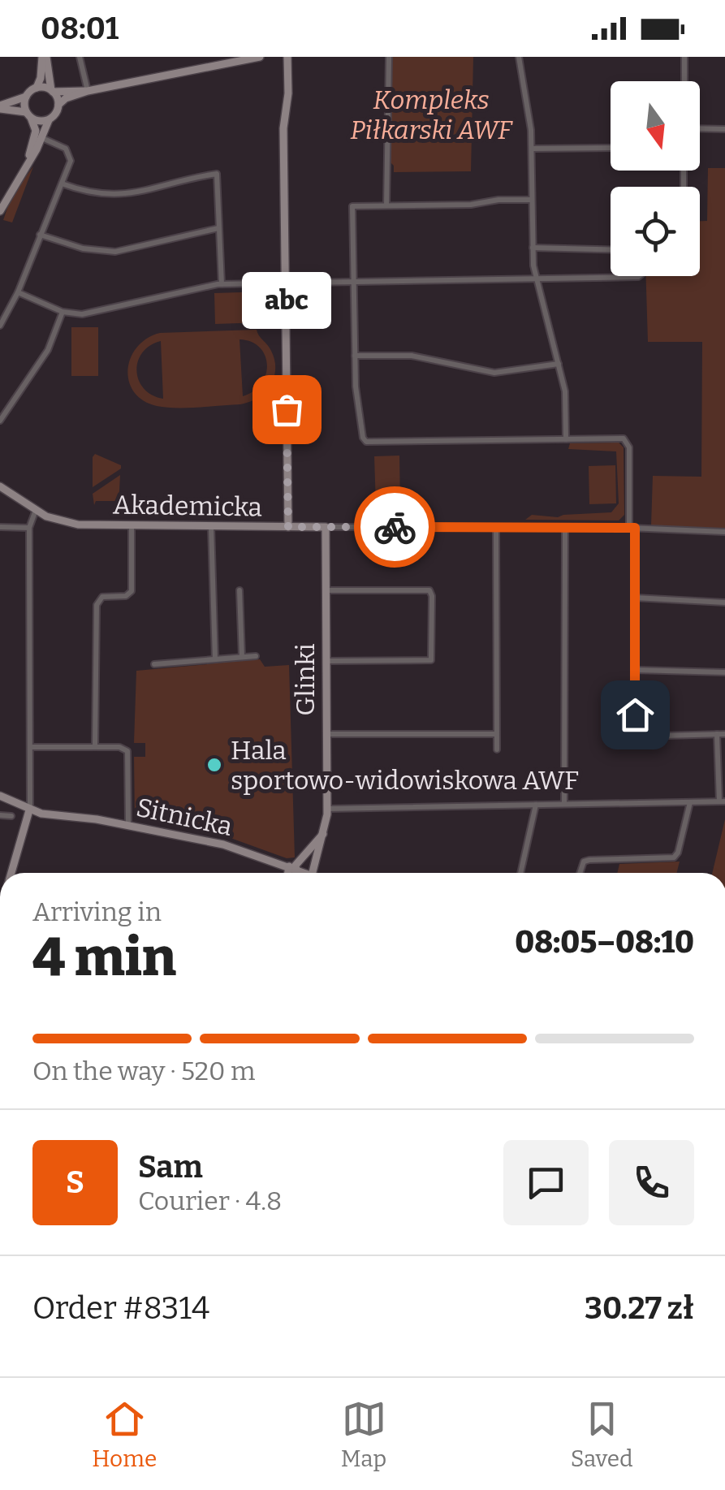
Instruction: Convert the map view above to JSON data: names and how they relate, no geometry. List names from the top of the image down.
{
  "streets": {
    "street": ["Akademicka", "Glinki", "Sitnicka"]
  },
  "crossings": [
    ["Akademicka", "Glinki"]
  ],
  "parks": ["Kompleks Piłkarski AWF"],
  "places": ["abc", "Hala sportowo-widowiskowa AWF"],
  "north": "bottom",
  "page": {
    "status": "08:01",
    "bubble": "abc",
    "heading": ["4 min", "Arriving in", "08:05–08:10"],
    "panel": [
      "Sam",
      "Courier · 4.8",
      "Order #8314",
      "30.27 zł"
    ],
    "bar": "On the way · 520 m",
    "round": "S",
    "tabs": ["Home", "Map", "Saved"]
  }
}
